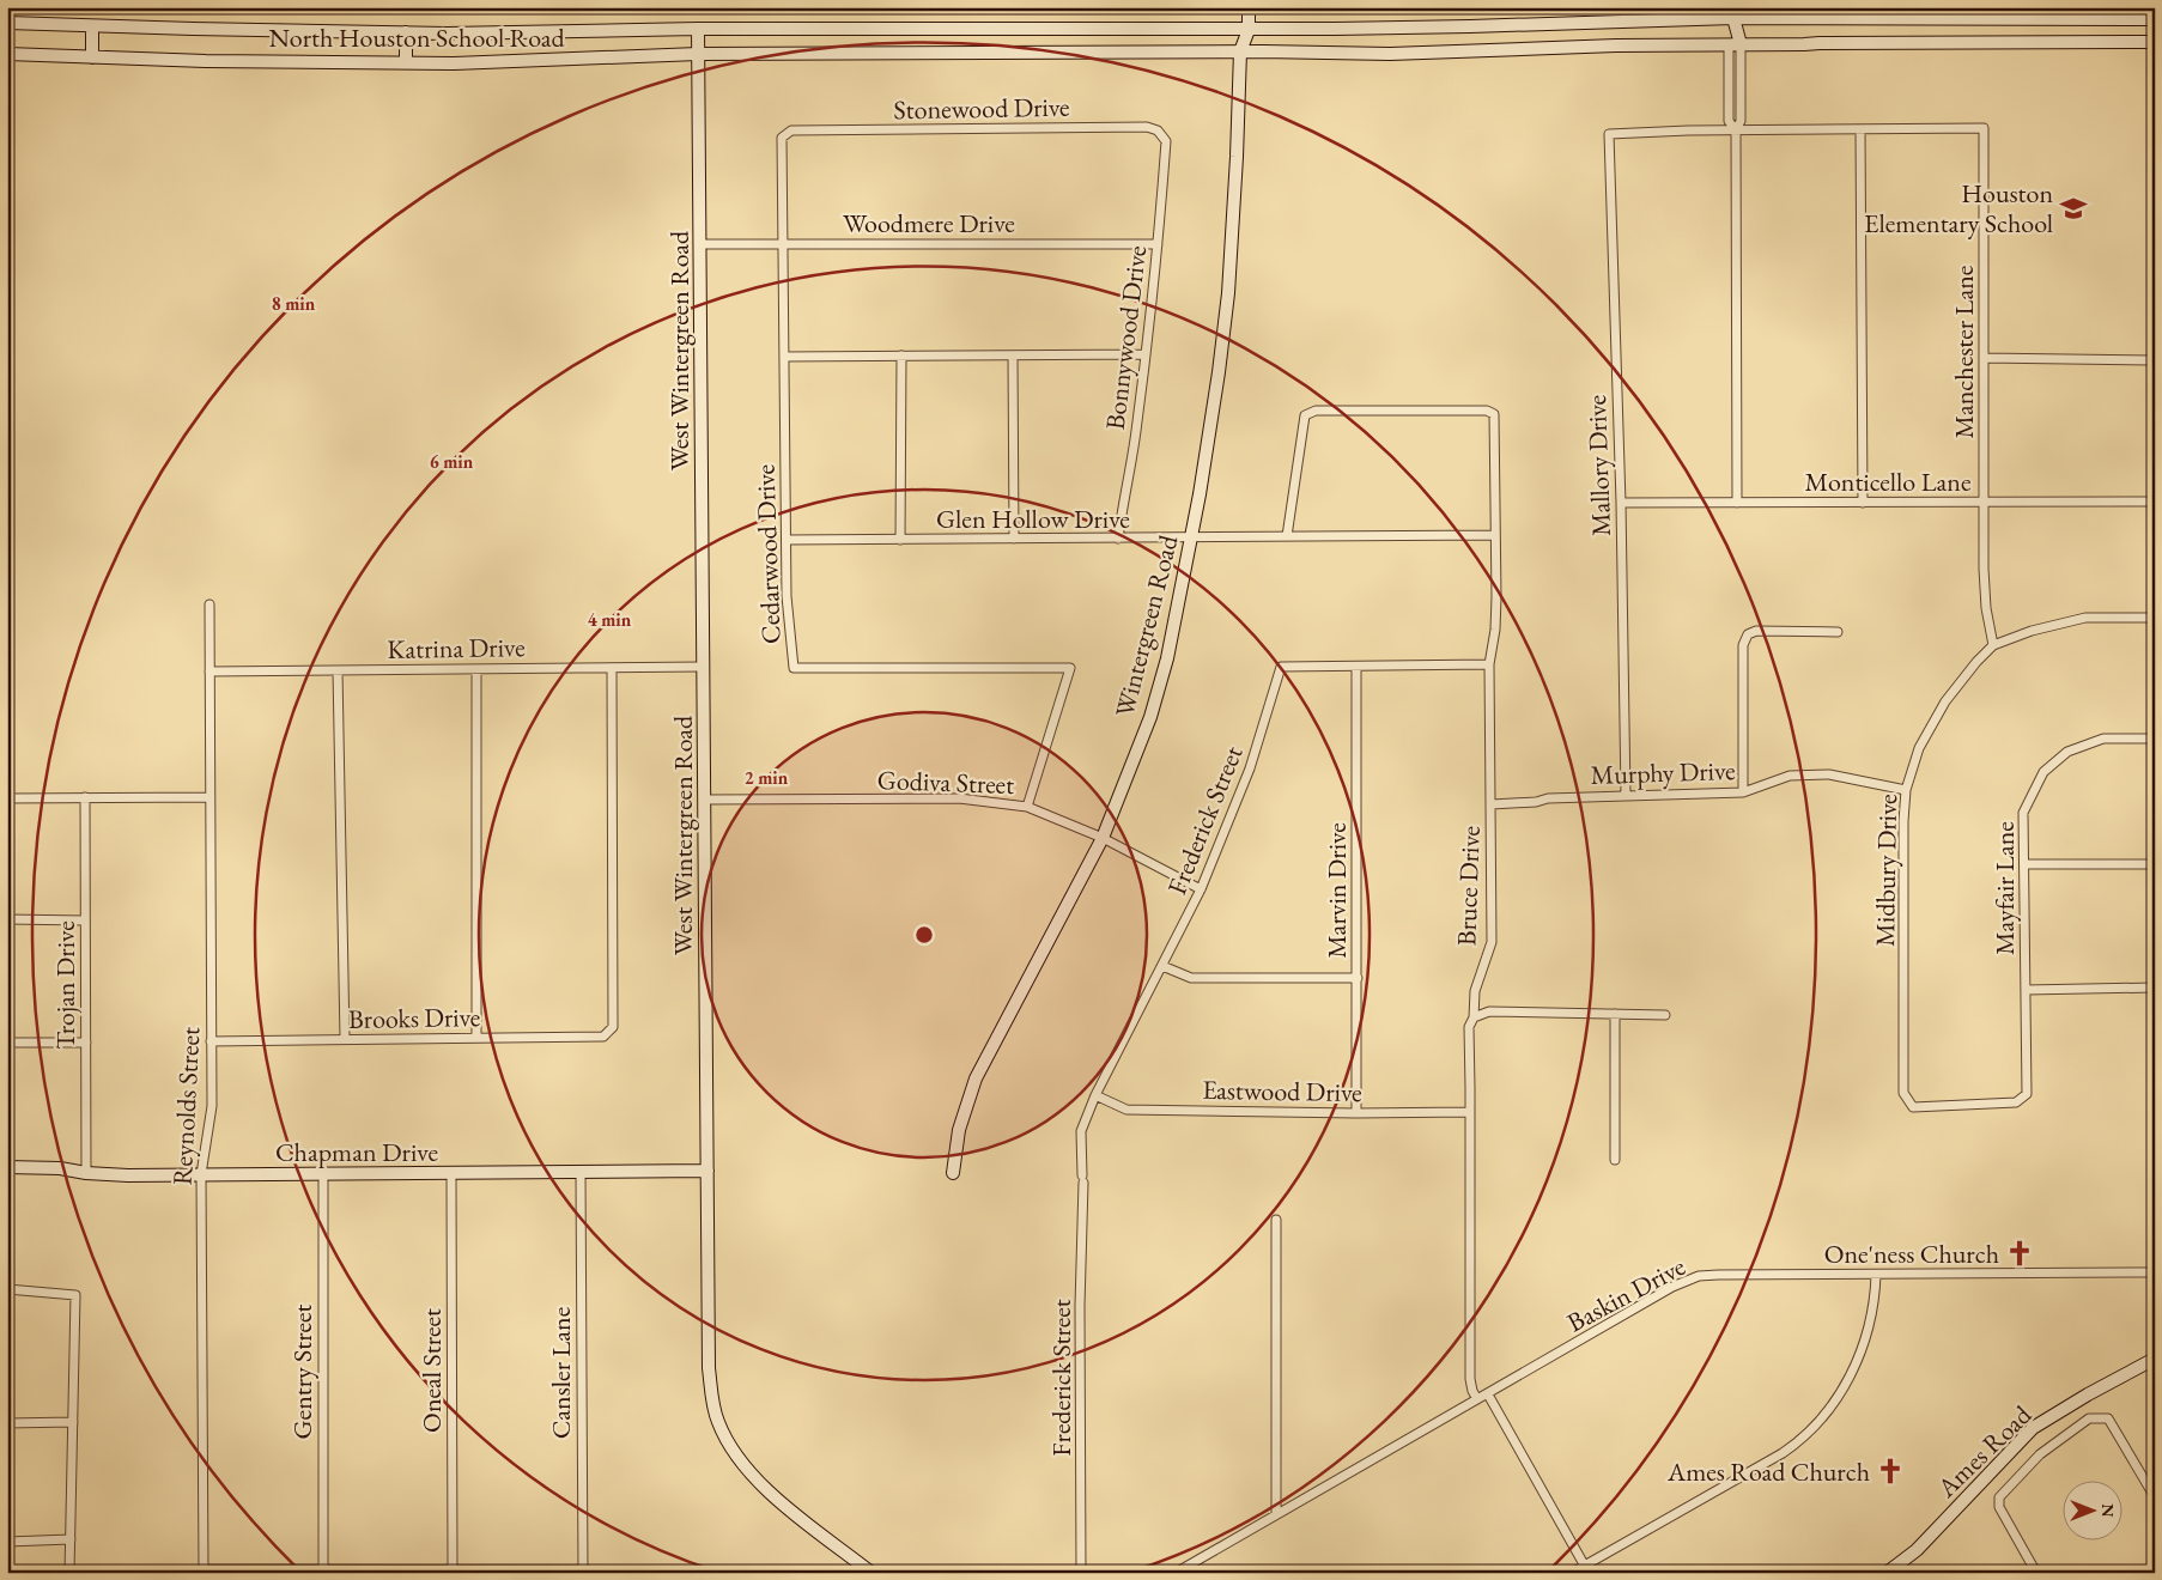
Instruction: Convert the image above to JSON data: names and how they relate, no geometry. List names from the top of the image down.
{
  "streets": {
    "main road": [
      "North Houston School Road",
      "West Wintergreen Road",
      "Wintergreen Road",
      "Chapman Drive",
      "Ames Road"
    ],
    "street": [
      "Stonewood Drive",
      "Woodmere Drive",
      "Bonnywood Drive",
      "Manchester Lane",
      "Mallory Drive",
      "Monticello Lane",
      "Glen Hollow Drive",
      "Cedarwood Drive",
      "Katrina Drive",
      "Murphy Drive",
      "Godiva Street",
      "Frederick Street",
      "Midbury Drive",
      "Bruce Drive",
      "Mayfair Lane",
      "Marvin Drive",
      "Trojan Drive",
      "Brooks Drive",
      "Eastwood Drive",
      "Reynolds Street",
      "Baskin Drive",
      "Oneal Street",
      "Gentry Street",
      "Cansler Lane"
    ]
  },
  "crossings": [
    ["North Houston School Road", "West Wintergreen Road"],
    ["North Houston School Road", "Wintergreen Road"],
    ["Stonewood Drive", "Bonnywood Drive"],
    ["Stonewood Drive", "Cedarwood Drive"],
    ["Woodmere Drive", "Bonnywood Drive"],
    ["Woodmere Drive", "West Wintergreen Road"],
    ["Woodmere Drive", "Cedarwood Drive"],
    ["Bonnywood Drive", "Glen Hollow Drive"],
    ["West Wintergreen Road", "Katrina Drive"],
    ["West Wintergreen Road", "Godiva Street"],
    ["West Wintergreen Road", "Chapman Drive"],
    ["Manchester Lane", "Monticello Lane"],
    ["Manchester Lane", "Midbury Drive"],
    ["Mallory Drive", "Monticello Lane"],
    ["Mallory Drive", "Murphy Drive"],
    ["Glen Hollow Drive", "Cedarwood Drive"],
    ["Glen Hollow Drive", "Wintergreen Road"],
    ["Glen Hollow Drive", "Bruce Drive"],
    ["Cedarwood Drive", "Godiva Street"],
    ["Wintergreen Road", "Godiva Street"],
    ["Katrina Drive", "Brooks Drive"],
    ["Katrina Drive", "Reynolds Street"],
    ["Murphy Drive", "Midbury Drive"],
    ["Murphy Drive", "Bruce Drive"],
    ["Godiva Street", "Frederick Street"],
    ["Frederick Street", "Bruce Drive"],
    ["Frederick Street", "Marvin Drive"],
    ["Frederick Street", "Eastwood Drive"],
    ["Midbury Drive", "Mayfair Lane"],
    ["Bruce Drive", "Eastwood Drive"],
    ["Bruce Drive", "Baskin Drive"],
    ["Marvin Drive", "Eastwood Drive"],
    ["Trojan Drive", "Chapman Drive"],
    ["Brooks Drive", "Reynolds Street"],
    ["Reynolds Street", "Chapman Drive"],
    ["Chapman Drive", "Oneal Street"],
    ["Chapman Drive", "Gentry Street"],
    ["Chapman Drive", "Cansler Lane"]
  ],
  "places": {
    "school or university": ["Houston Elementary School"],
    "church": ["One'ness Church", "Ames Road Church"]
  },
  "north": "right",
  "rings": [
    "8 min",
    "6 min",
    "4 min",
    "2 min"
  ]
}
